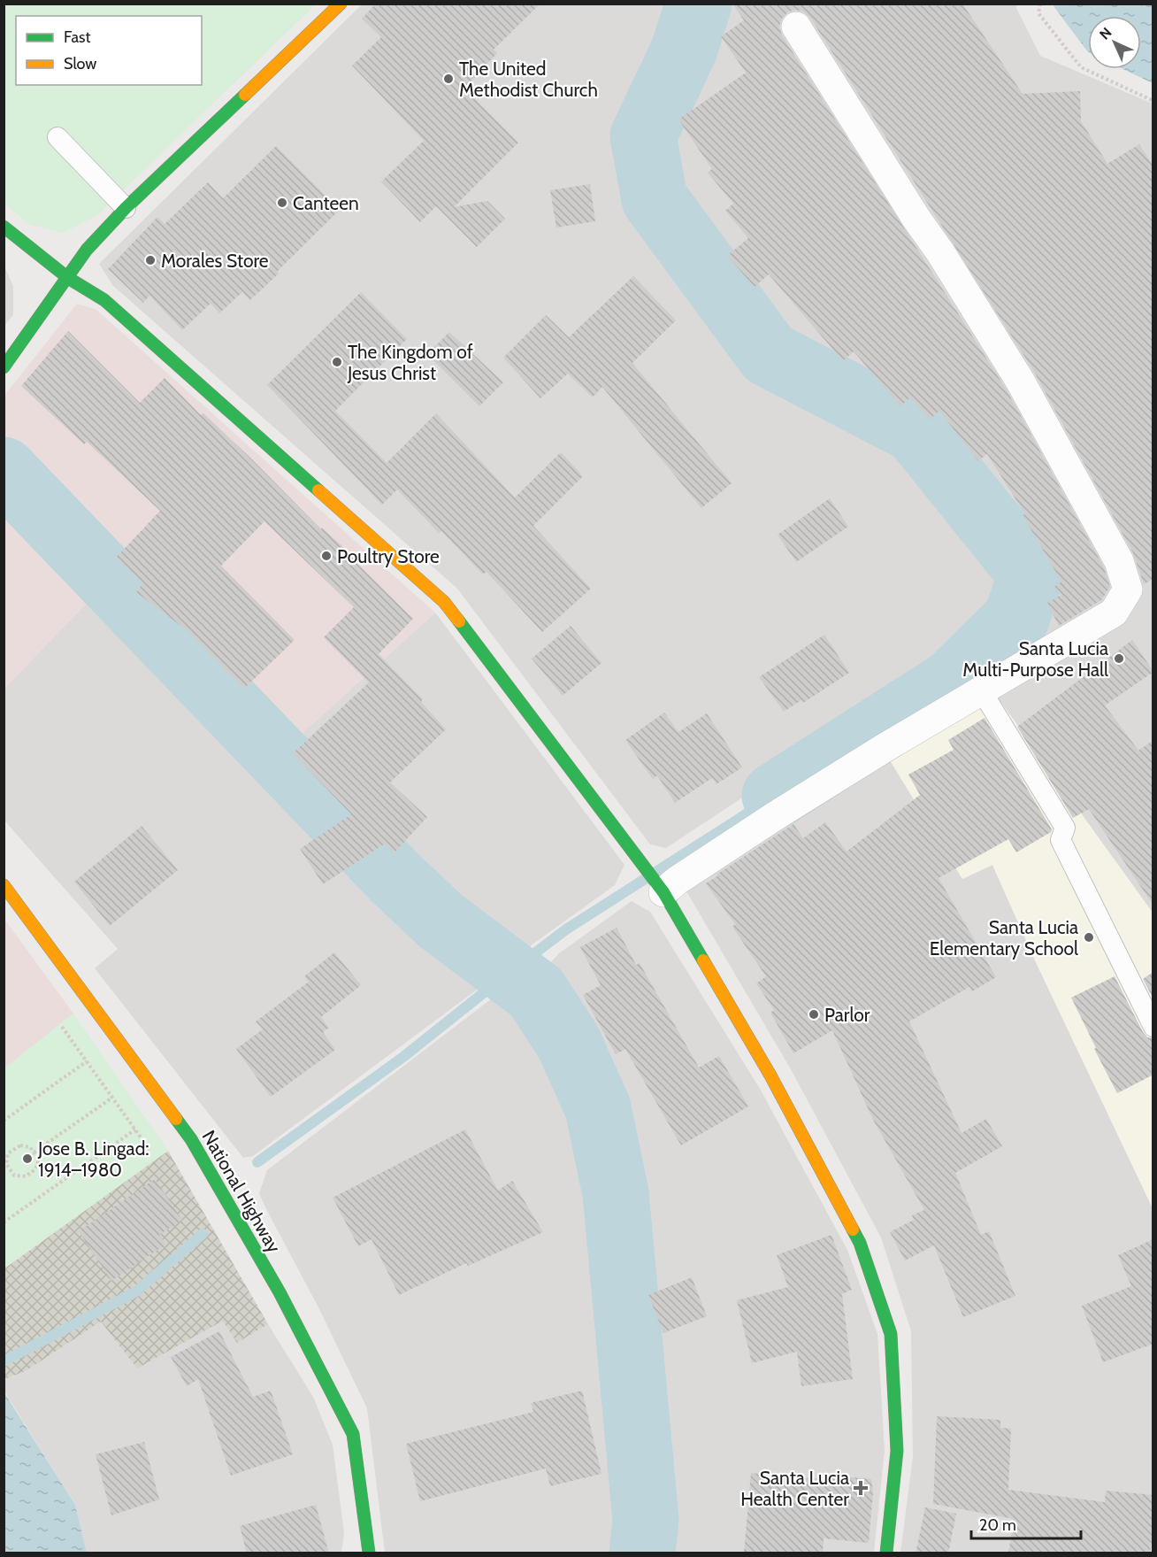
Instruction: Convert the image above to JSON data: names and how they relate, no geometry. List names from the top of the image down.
{
  "streets": {
    "street": ["National Highway"]
  },
  "places": {
    "other": [
      "The United Methodist Church",
      "Canteen",
      "Morales Store",
      "The Kingdom of Jesus Christ",
      "Poultry Store",
      "Santa Lucia Multi-Purpose Hall",
      "Santa Lucia Elementary School",
      "Parlor",
      "Jose B. Lingad: 1914–1980"
    ],
    "health": ["Santa Lucia Health Center"]
  },
  "legend": ["Fast", "Slow"],
  "scale_bar": "20 m",
  "north": "top left"
}
